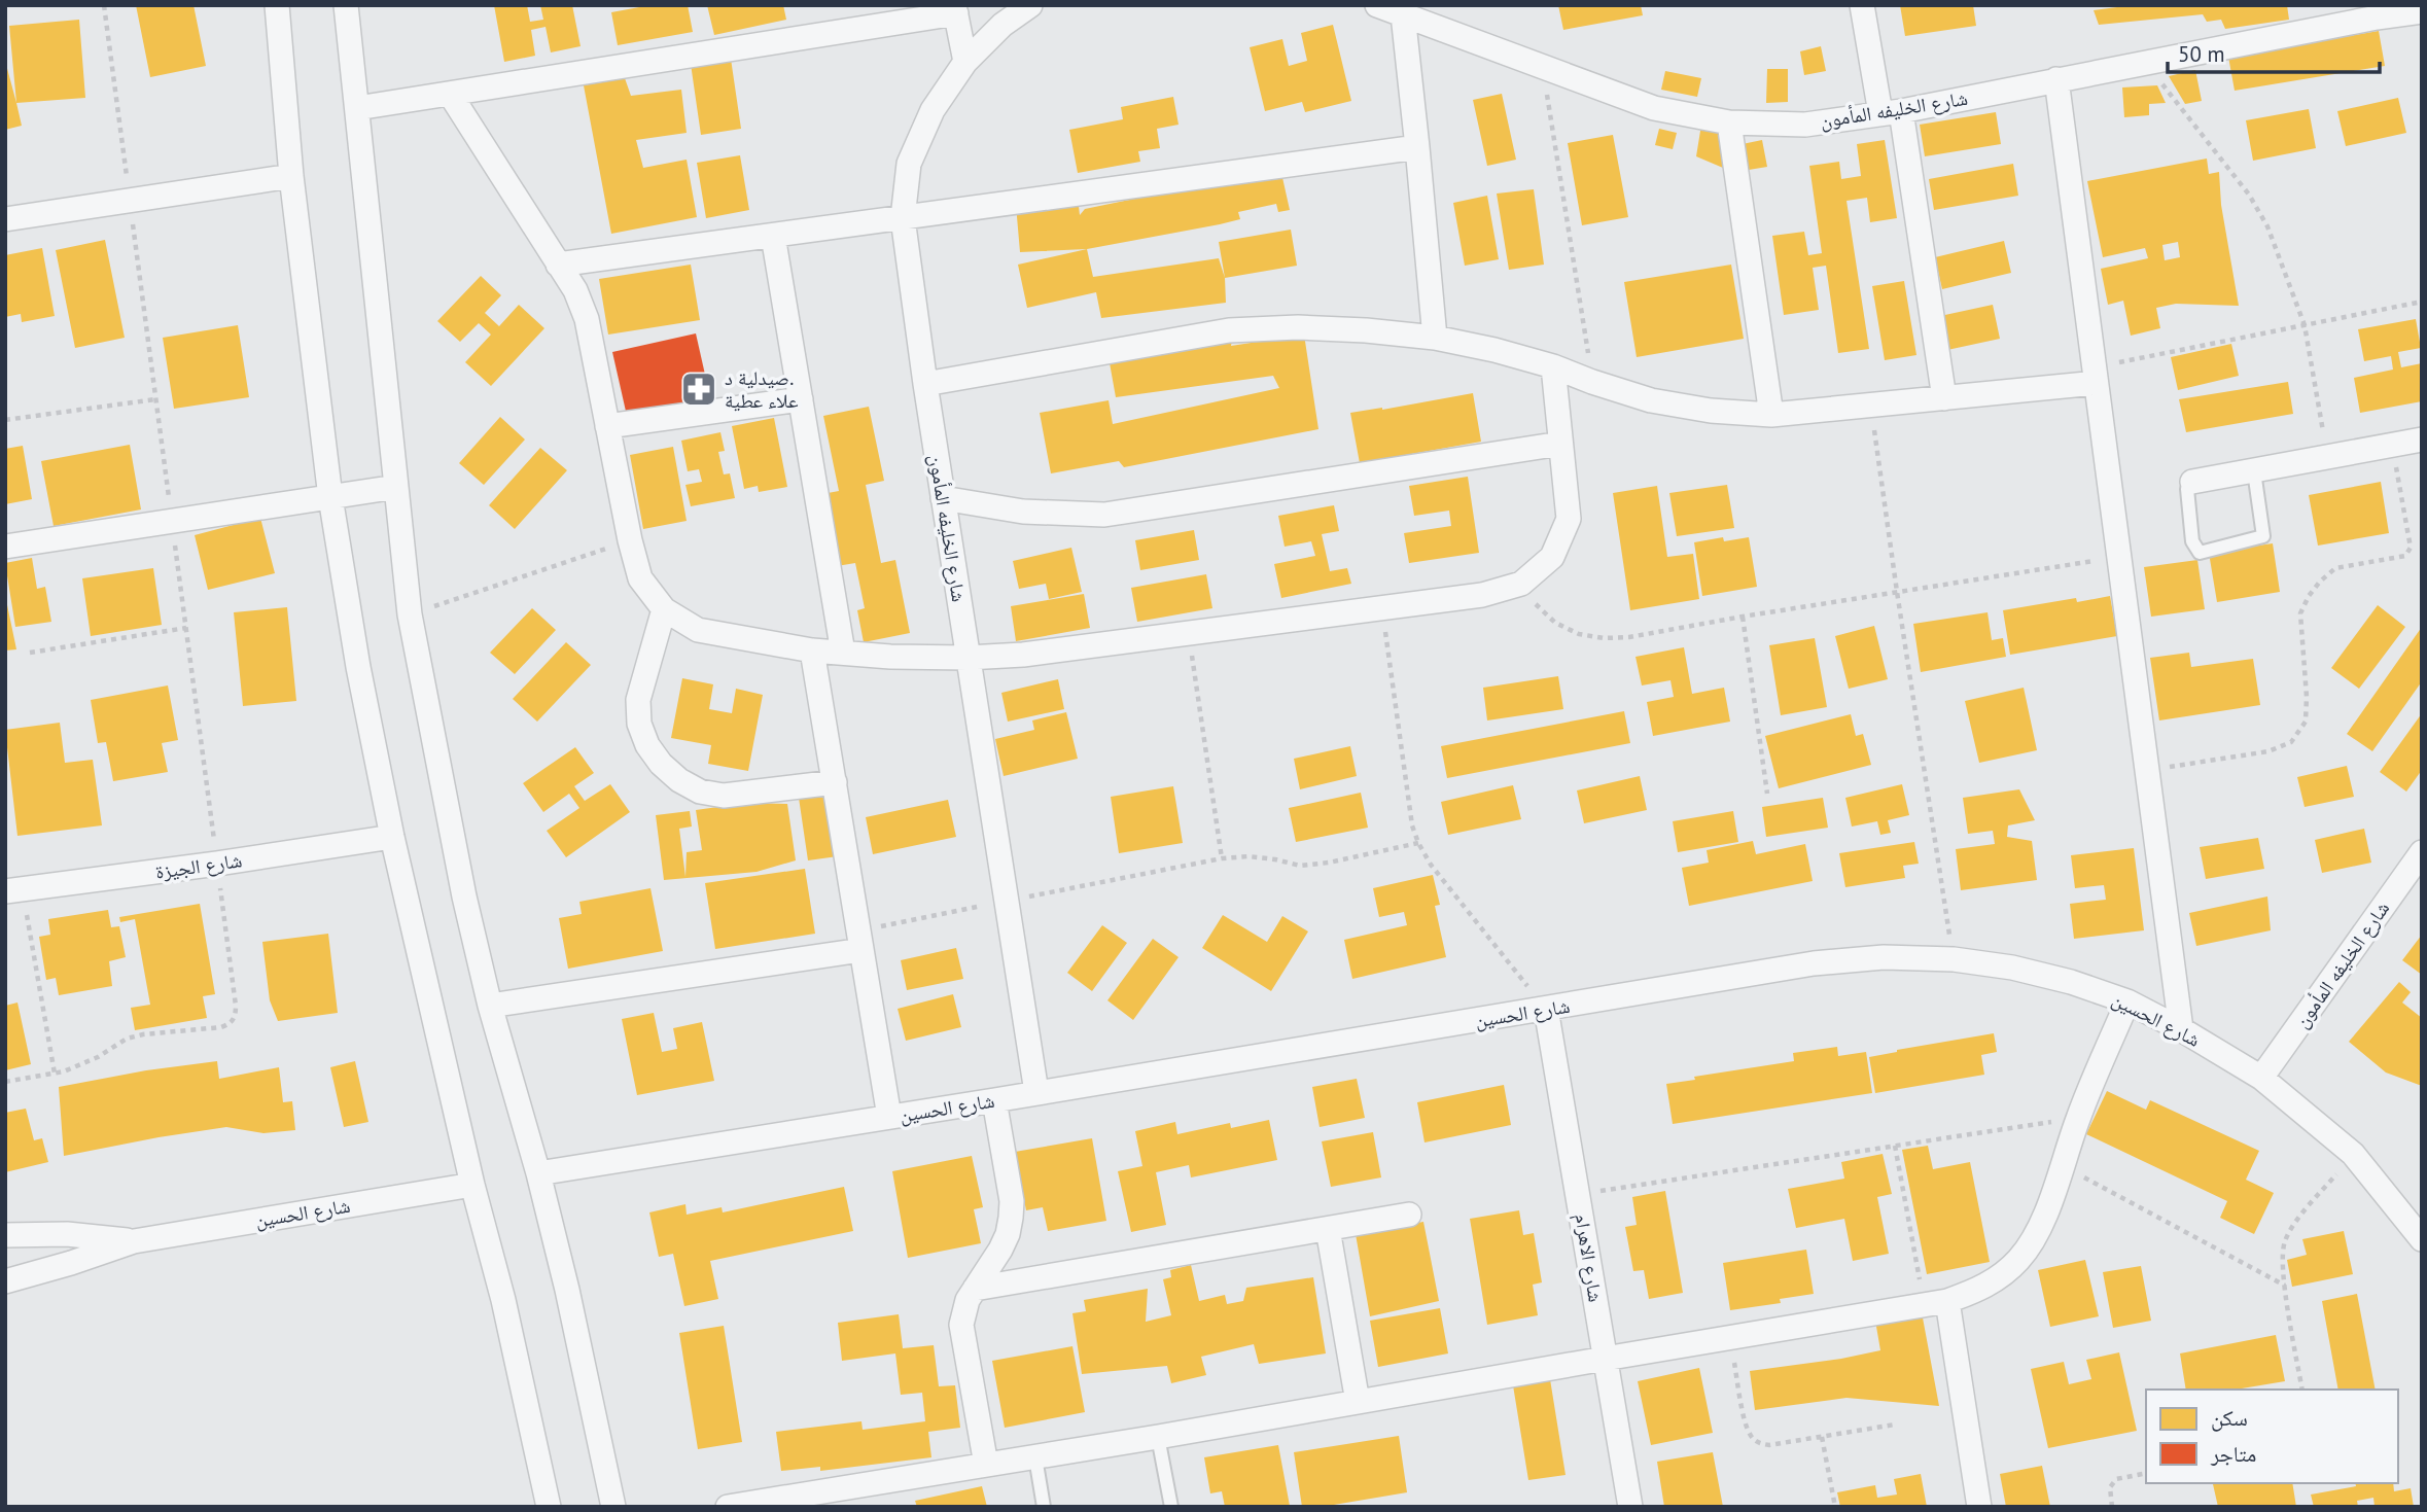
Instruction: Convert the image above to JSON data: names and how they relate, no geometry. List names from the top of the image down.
{
  "streets": {
    "street": [
      "شارع الخليفه المأمون",
      "شارع الجيزة",
      "شارع الحسين",
      "شارع الاهرام"
    ]
  },
  "crossings": [
    ["شارع الخليفه المأمون", "شارع الحسين"],
    ["شارع الحسين", "شارع الاهرام"]
  ],
  "places": {
    "pharmacy": ["صيدلية د. علاء عطية"]
  },
  "legend": ["سكن", "متاجر"],
  "scale_bar": "50 m"
}
